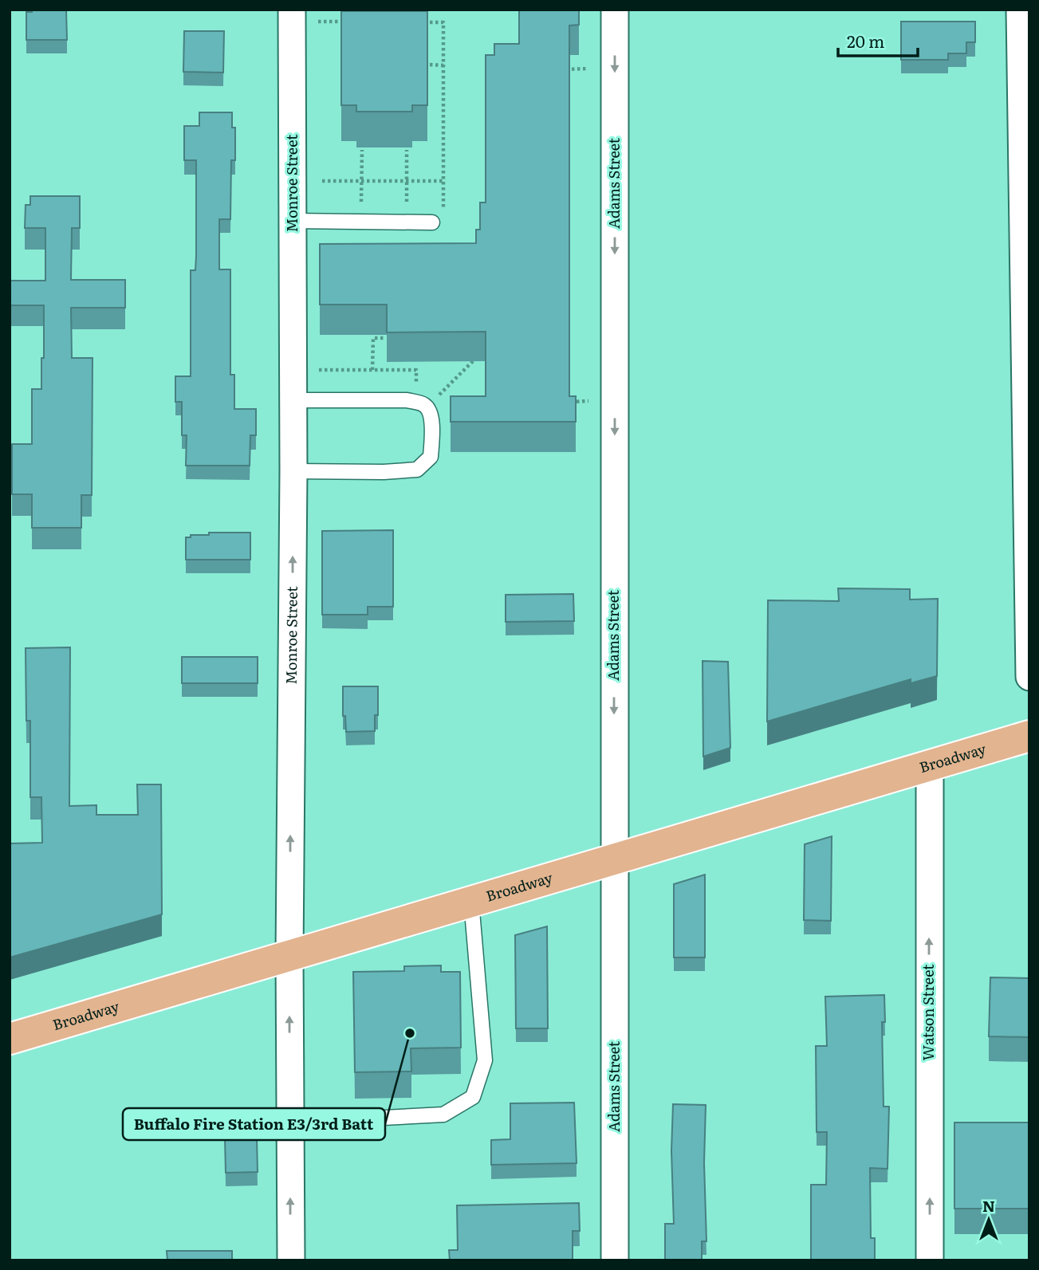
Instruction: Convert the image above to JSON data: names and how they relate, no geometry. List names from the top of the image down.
{
  "streets": {
    "main road": ["Broadway"],
    "street": ["Monroe Street", "Adams Street", "Watson Street"]
  },
  "crossings": [
    ["Monroe Street", "Broadway"],
    ["Adams Street", "Broadway"],
    ["Broadway", "Watson Street"]
  ],
  "one_way": ["Monroe Street", "Adams Street", "Watson Street"],
  "places": ["Buffalo Fire Station E3/3rd Batt"],
  "scale_bar": "20 m",
  "north": "top"
}
